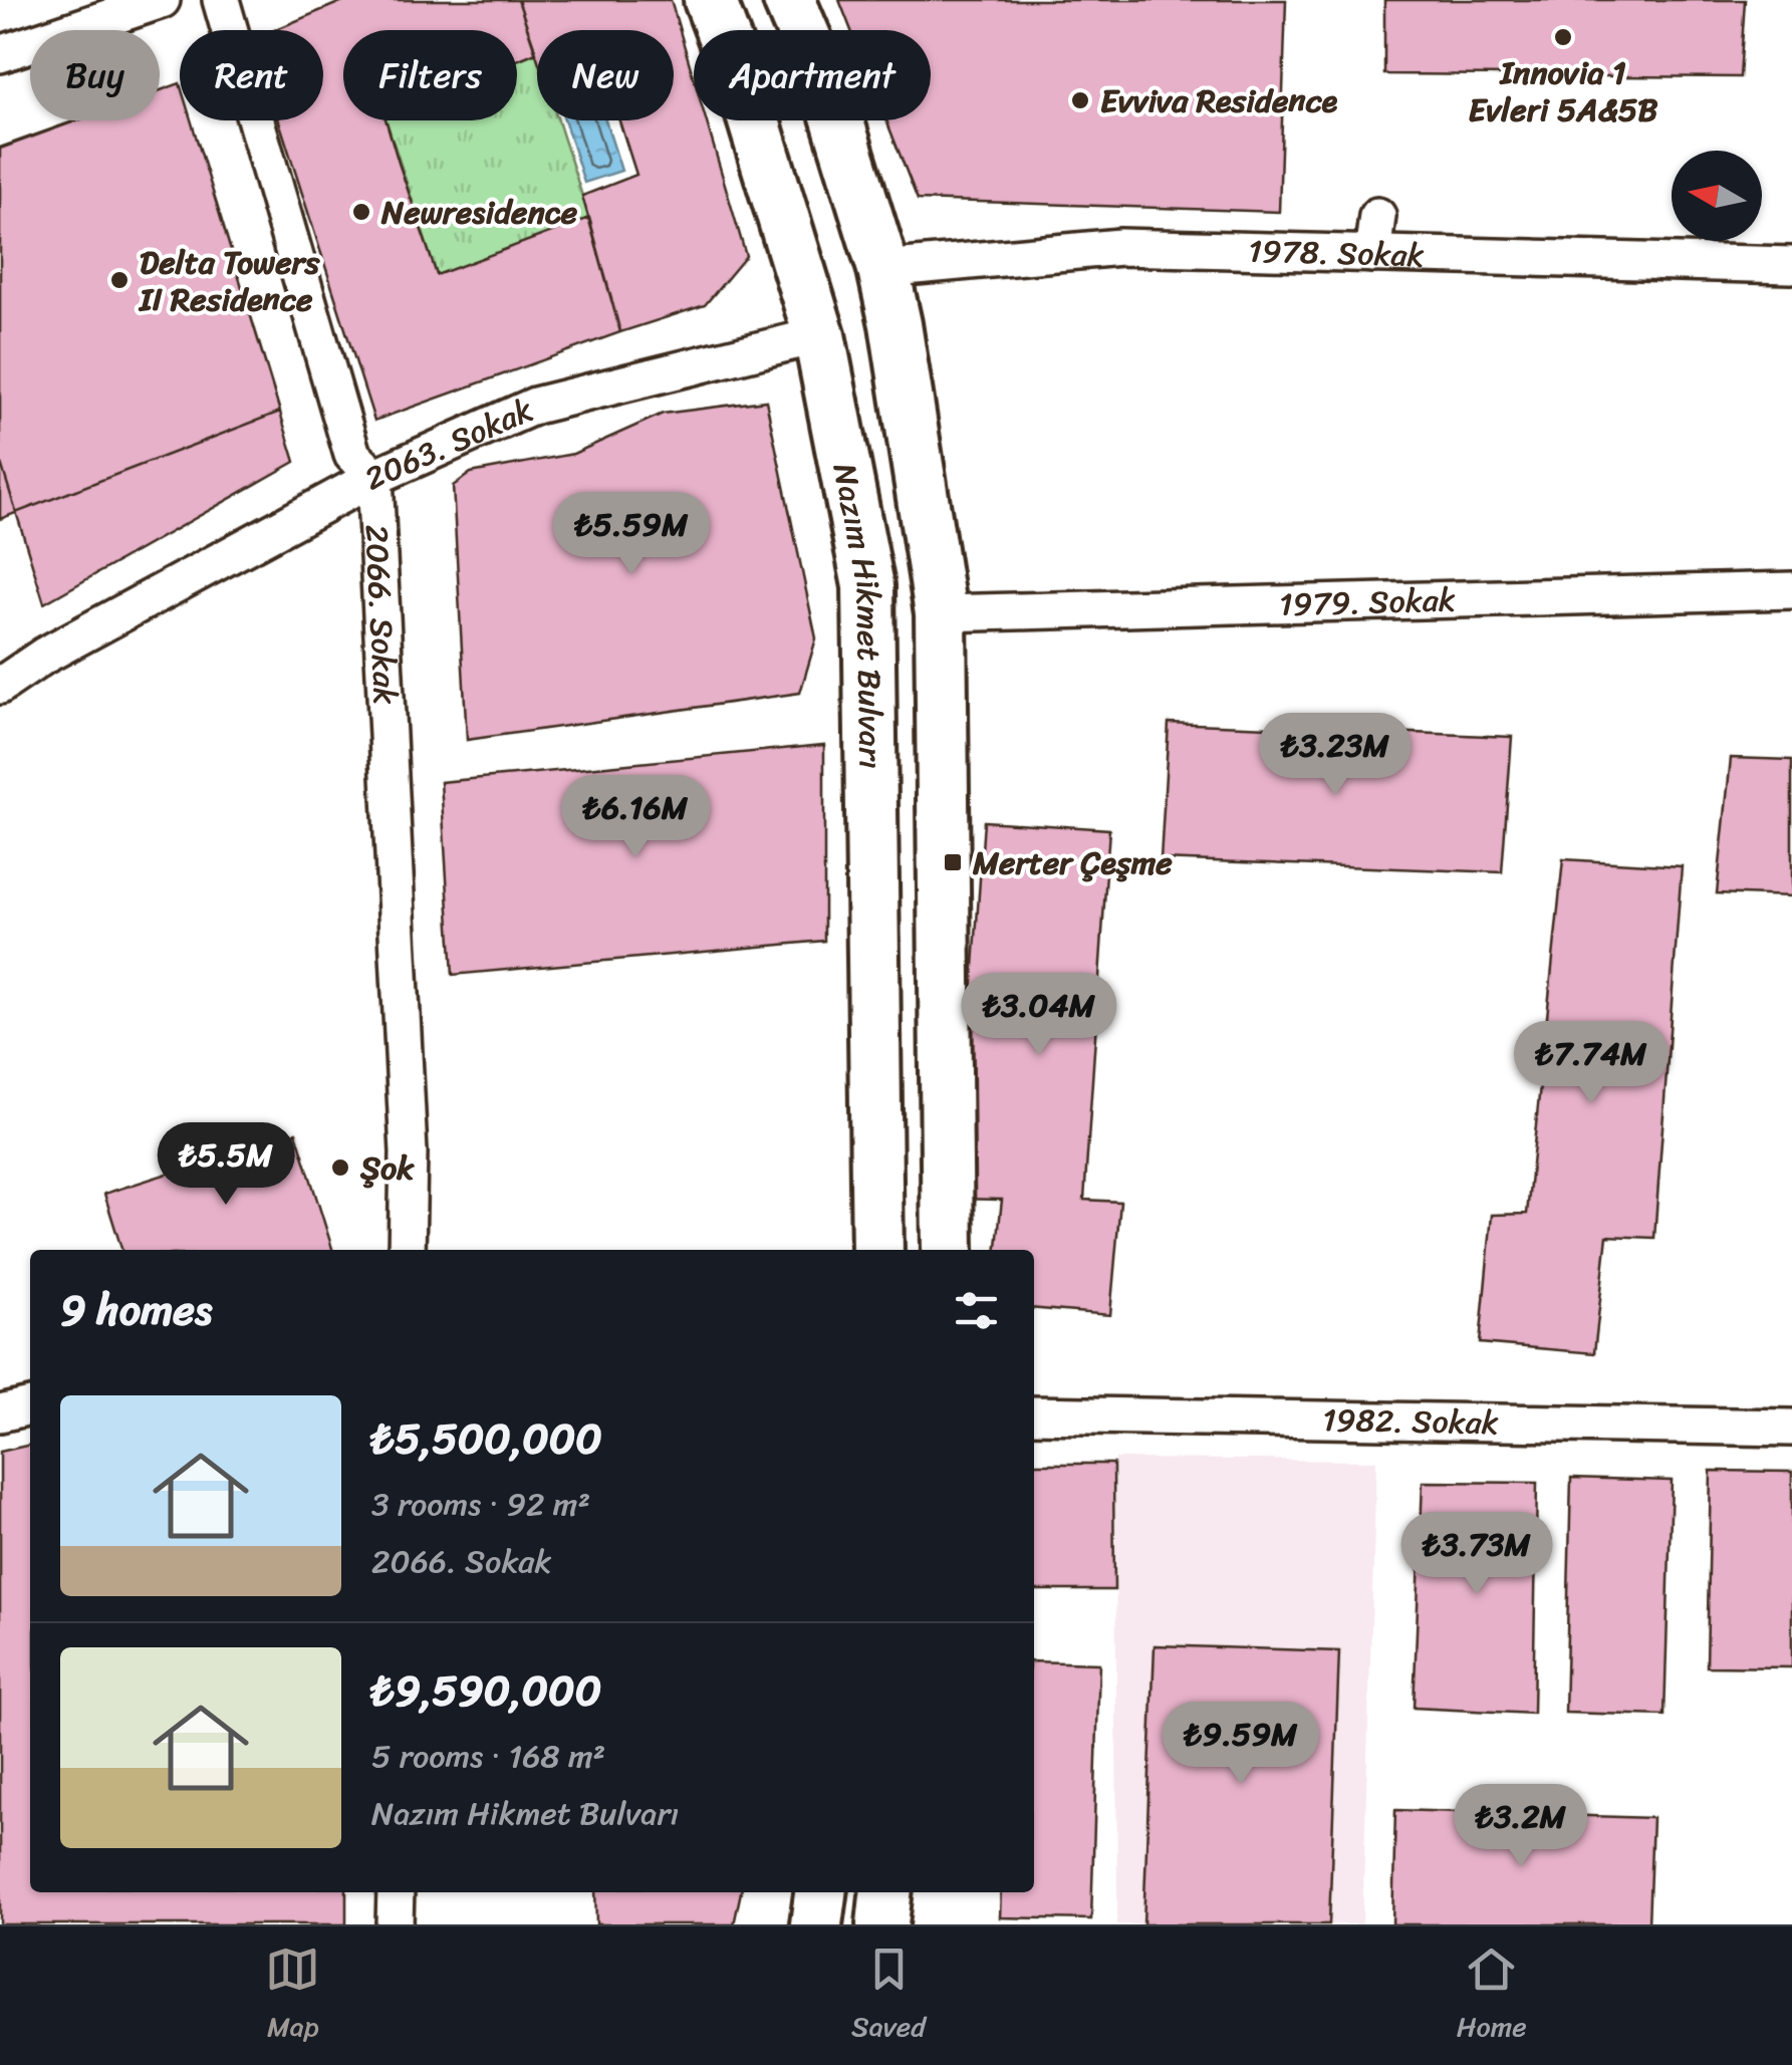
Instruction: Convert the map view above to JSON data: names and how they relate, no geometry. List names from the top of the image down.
{
  "streets": {
    "main road": ["Nazım Hikmet Bulvarı"],
    "street": [
      "1978. Sokak",
      "2063. Sokak",
      "1979. Sokak",
      "2066. Sokak",
      "1982. Sokak"
    ]
  },
  "crossings": [
    ["2063. Sokak", "2066. Sokak"],
    ["2063. Sokak", "Nazım Hikmet Bulvarı"]
  ],
  "places": {
    "other": [
      "Innovia 1 Evleri 5A&5B",
      "Evviva Residence",
      "Newresidence",
      "Delta Towers II Residence",
      "Şok"
    ],
    "transit": ["Merter Çeşme"]
  },
  "north": "left",
  "page": {
    "chip": [
      "Buy",
      "Rent",
      "Filters",
      "New",
      "Apartment"
    ],
    "price": [
      "₺5.59M",
      "₺3.23M",
      "₺6.16M",
      "₺3.04M",
      "₺7.74M",
      "₺5.5M",
      "₺3.73M",
      "₺9.59M",
      "₺3.2M"
    ],
    "heading": "9 homes",
    "list": [
      {
        "name": "₺5,500,000",
        "note": "3 rooms · 92 m² · 2066. Sokak"
      },
      {
        "name": "₺9,590,000",
        "note": "5 rooms · 168 m² · Nazım Hikmet Bulvarı"
      }
    ],
    "tabs": ["Map", "Saved", "Home"]
  }
}
